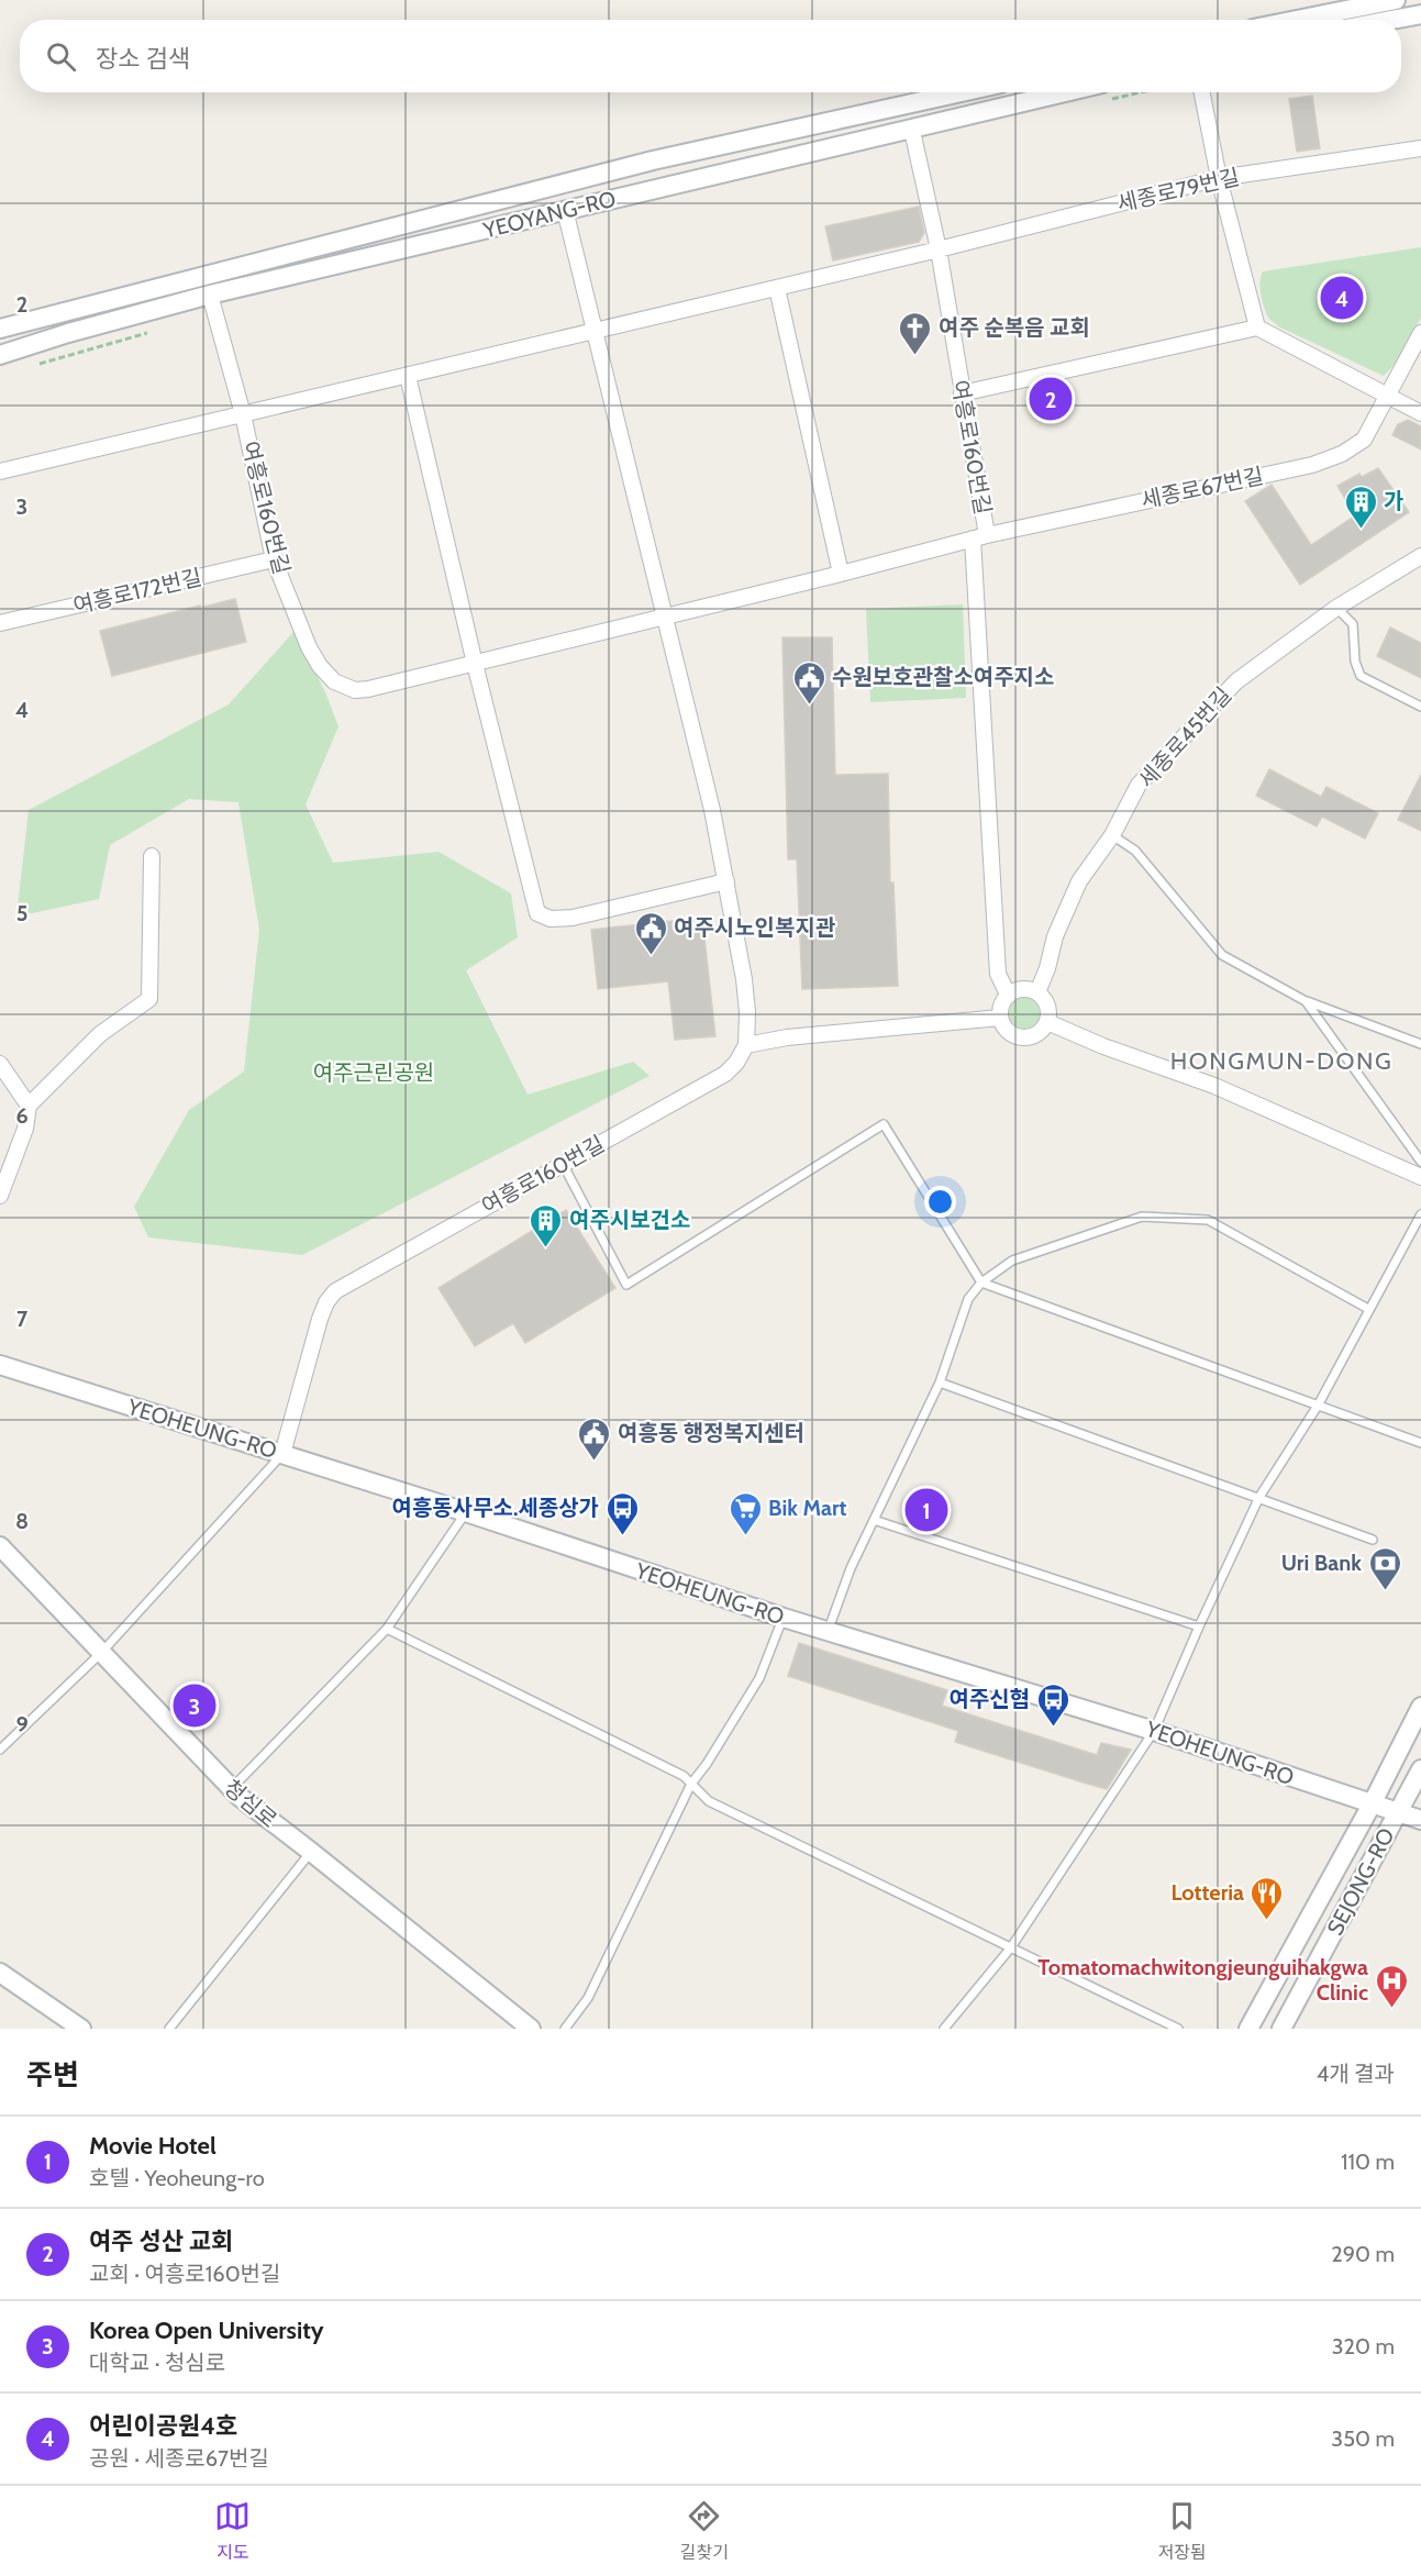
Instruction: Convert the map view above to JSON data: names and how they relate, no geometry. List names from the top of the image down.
{
  "streets": {
    "street": [
      "세종로79번길",
      "YEOYANG-RO",
      "여흥로160번길",
      "세종로67번길",
      "여흥로172번길",
      "세종로45번길",
      "YEOHEUNG-RO",
      "청심로",
      "SEJONG-RO"
    ]
  },
  "crossings": [
    ["세종로79번길", "여흥로160번길"],
    ["YEOYANG-RO", "여흥로160번길"],
    ["여흥로160번길", "세종로67번길"],
    ["여흥로160번길", "여흥로172번길"],
    ["여흥로160번길", "YEOHEUNG-RO"],
    ["YEOHEUNG-RO", "SEJONG-RO"]
  ],
  "districts": ["HONGMUN-DONG"],
  "parks": ["여주근린공원"],
  "places": {
    "church": ["여주 순복음 교회"],
    "building": ["가", "여주시보건소"],
    "public building": ["수원보호관찰소여주지소", "여주시노인복지관", "여흥동 행정복지센터"],
    "bus stop": ["여흥동사무소.세종상가", "여주신협"],
    "supermarket": ["Bik Mart"],
    "bank": ["Uri Bank"],
    "restaurant": ["Lotteria"],
    "hospital": ["Tomatomachwitongjeunguihakgwa Clinic"]
  },
  "page": {
    "search": "장소 검색",
    "pins": [
      "4",
      "2",
      "1",
      "3"
    ],
    "heading": ["주변", "4개 결과"],
    "list": [
      {
        "mark": "1",
        "name": "Movie Hotel",
        "note": "호텔 · Yeoheung-ro",
        "value": "110 m"
      },
      {
        "mark": "2",
        "name": "여주 성산 교회",
        "note": "교회 · 여흥로160번길",
        "value": "290 m"
      },
      {
        "mark": "3",
        "name": "Korea Open University",
        "note": "대학교 · 청심로",
        "value": "320 m"
      },
      {
        "mark": "4",
        "name": "어린이공원4호",
        "note": "공원 · 세종로67번길",
        "value": "350 m"
      }
    ],
    "nav": ["지도", "길찾기", "저장됨"]
  },
  "grid": {
    "rows": [
      "2",
      "3",
      "4",
      "5",
      "6",
      "7",
      "8",
      "9"
    ]
  }
}
